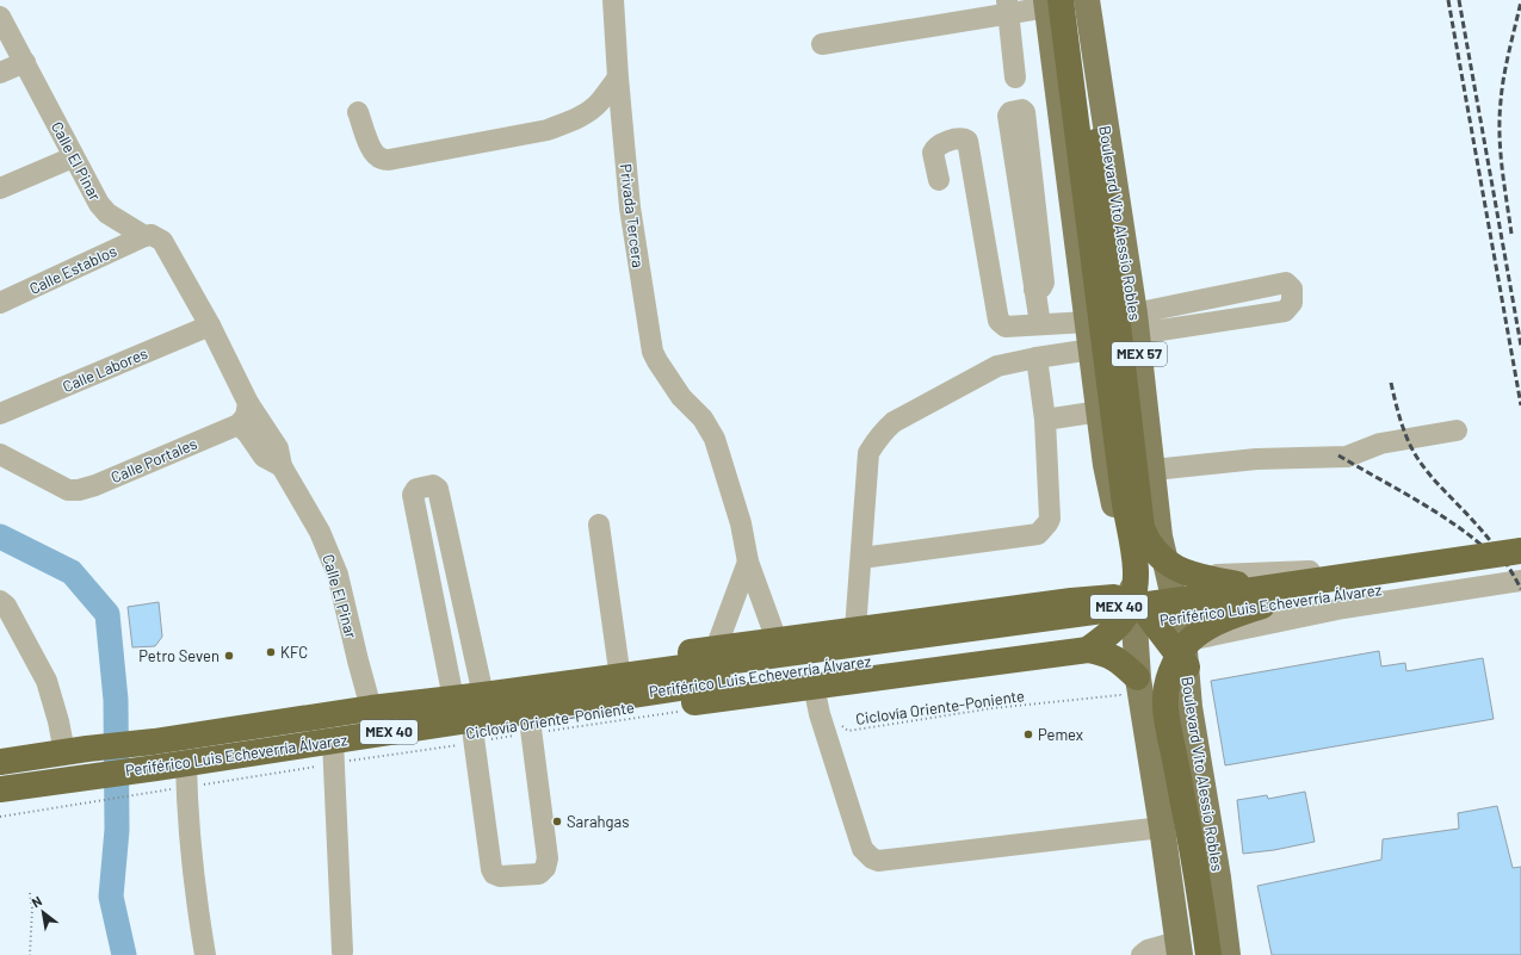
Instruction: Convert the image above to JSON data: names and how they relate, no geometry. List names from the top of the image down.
{
  "streets": {
    "highway": ["Periférico Luis Echeverría Álvarez", "MEX 40"],
    "main road": ["Boulevard Vito Alessio Robles", "MEX 57"],
    "street": [
      "Calle El Pinar",
      "Privada Tercera",
      "Calle Establos",
      "Calle Labores",
      "Calle Portales"
    ],
    "path": ["Ciclovía Oriente-Poniente"]
  },
  "crossings": [
    ["Calle El Pinar", "Calle Establos"],
    ["Calle El Pinar", "Calle Labores"],
    ["Calle El Pinar", "Periférico Luis Echeverría Álvarez"],
    ["Boulevard Vito Alessio Robles", "Periférico Luis Echeverría Álvarez"],
    ["MEX 57", "Ciclovía Oriente-Poniente"],
    ["Periférico Luis Echeverría Álvarez", "Ciclovía Oriente-Poniente"]
  ],
  "places": [
    "KFC",
    "Petro Seven",
    "Pemex",
    "Sarahgas"
  ],
  "north": "top left"
}
